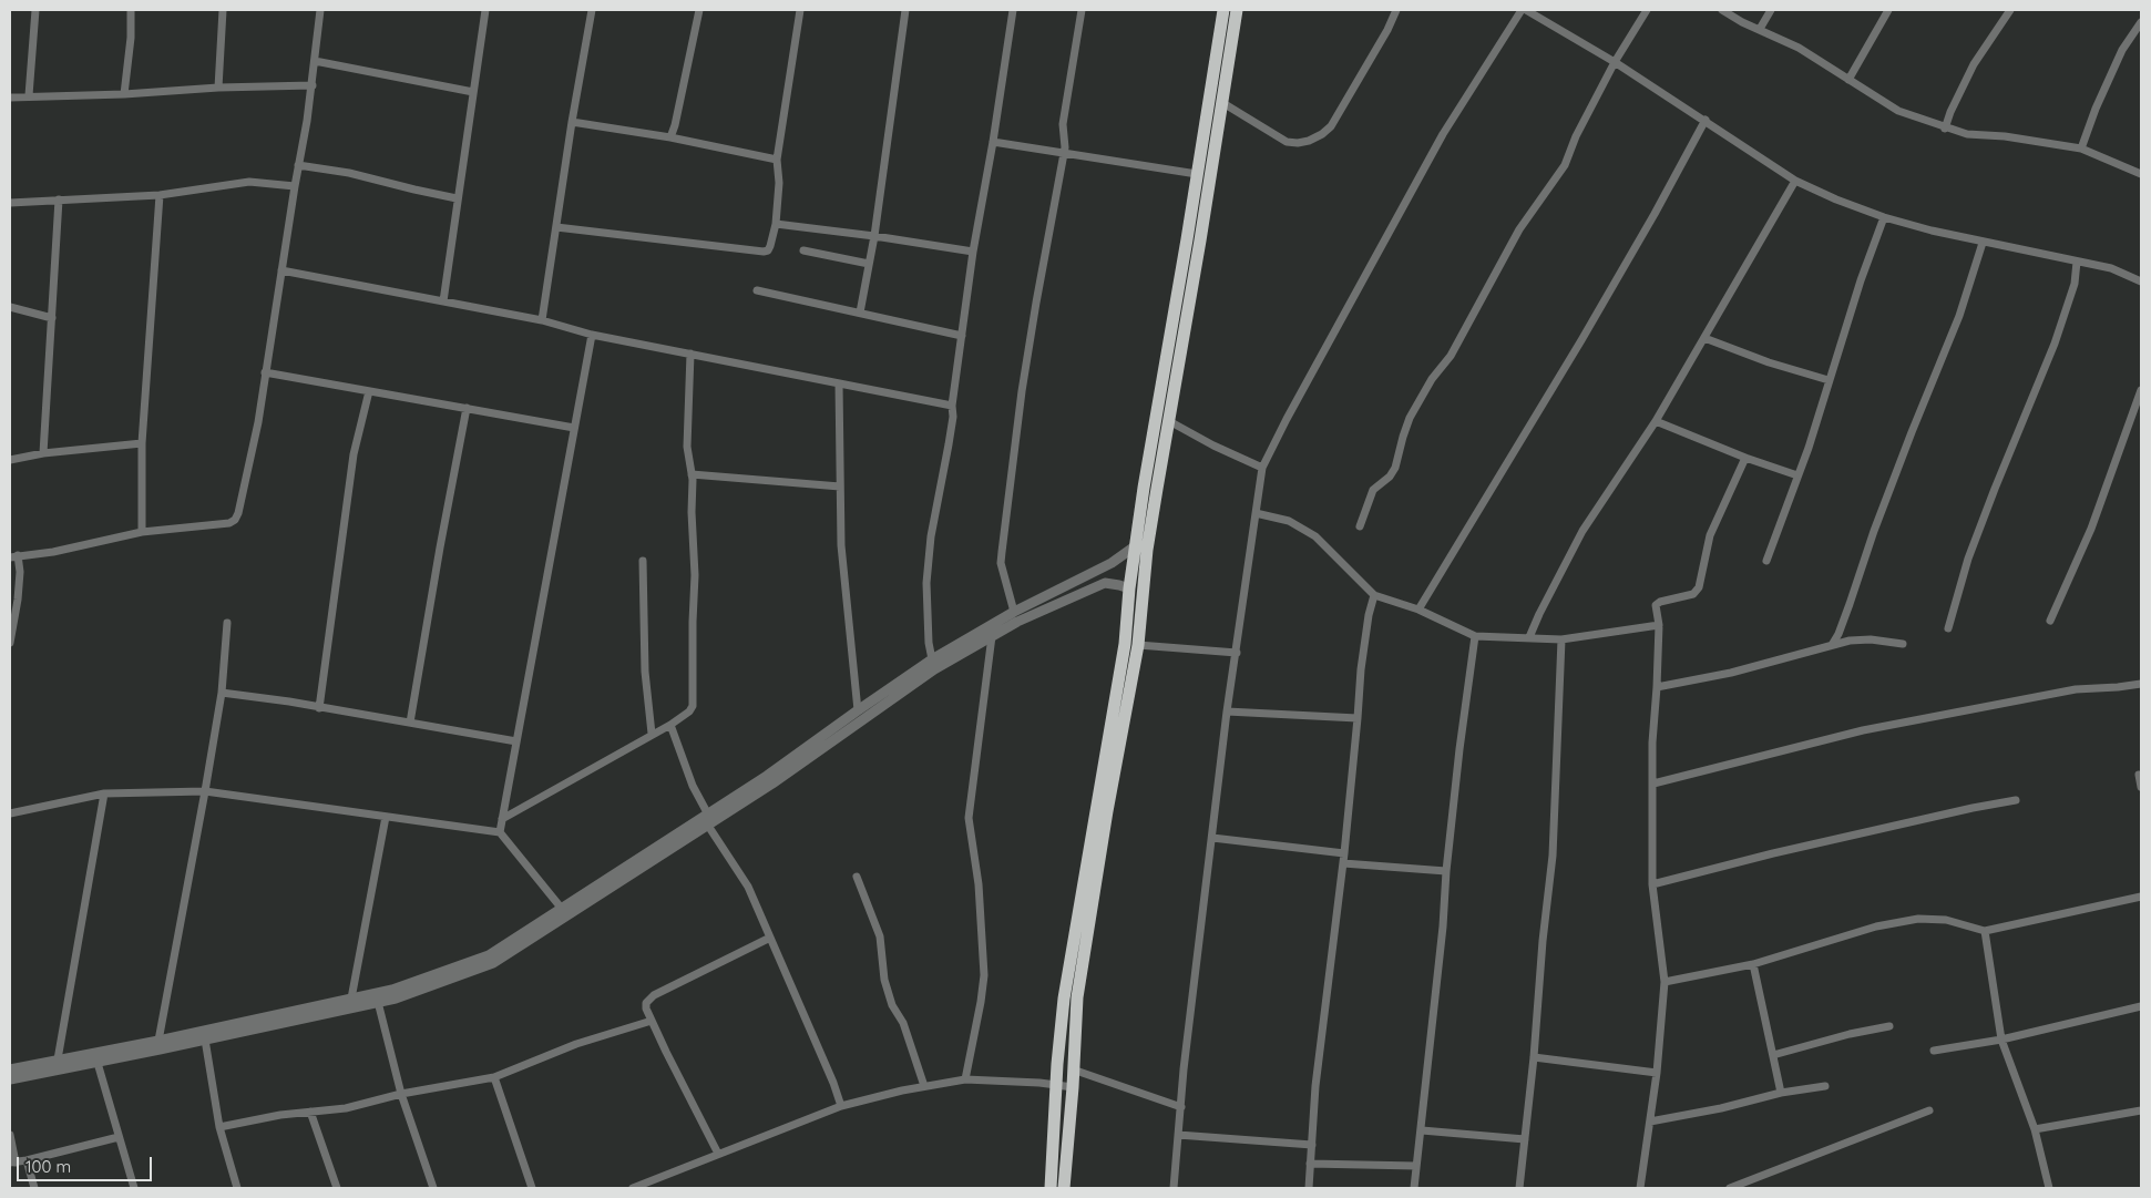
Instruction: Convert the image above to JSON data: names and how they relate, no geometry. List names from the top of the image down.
{
  "scale_bar": "100 m"
}
